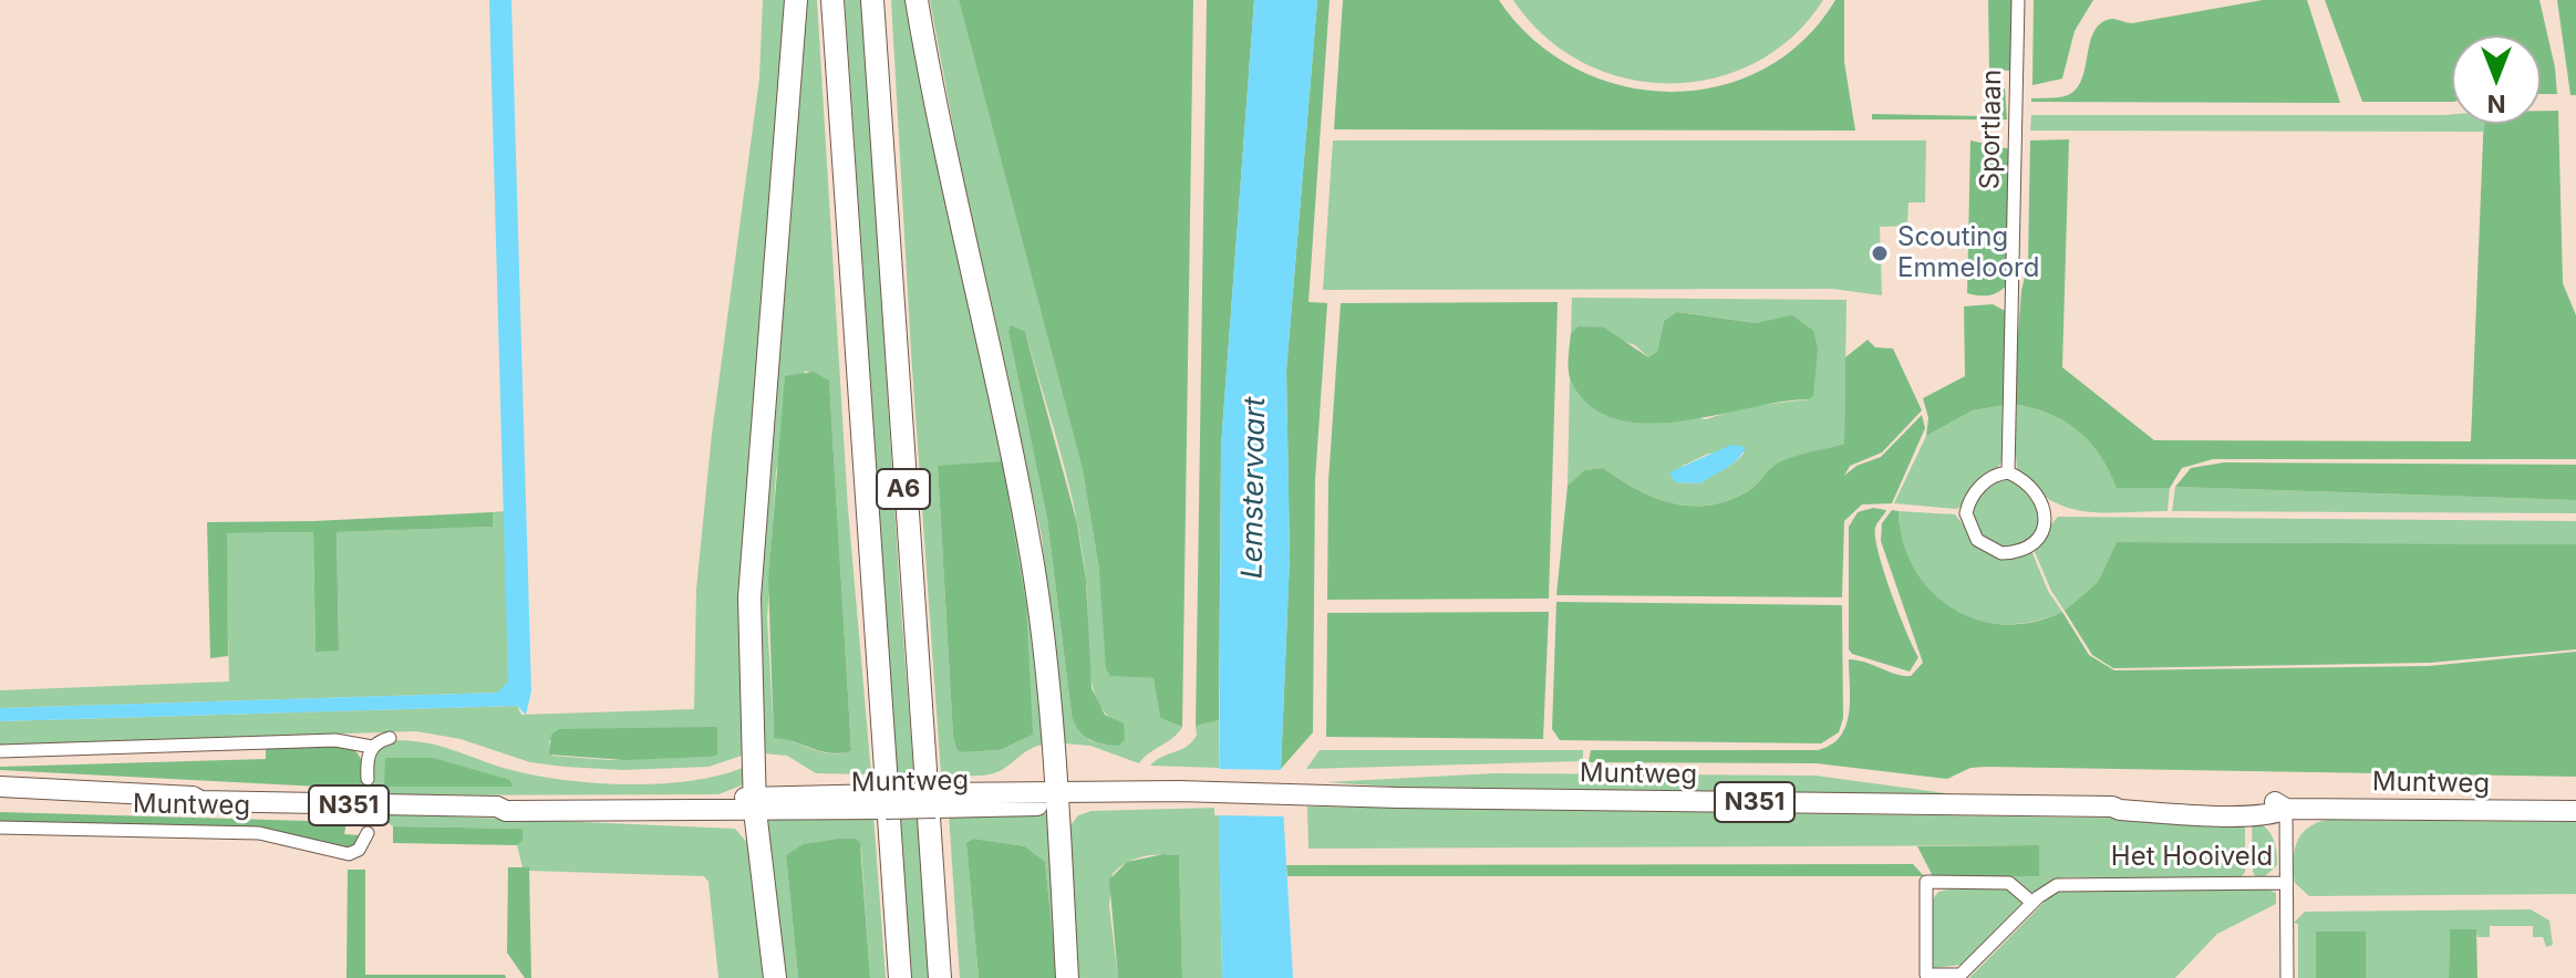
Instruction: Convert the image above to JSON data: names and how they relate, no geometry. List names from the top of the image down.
{
  "streets": {
    "highway": ["A6"],
    "main road": ["Muntweg", "N351"],
    "street": ["Sportlaan", "Het Hooiveld"]
  },
  "crossings": [
    ["Muntweg", "Het Hooiveld"]
  ],
  "water": ["Lemstervaart"],
  "places": ["Scouting Emmeloord"],
  "north": "bottom"
}
